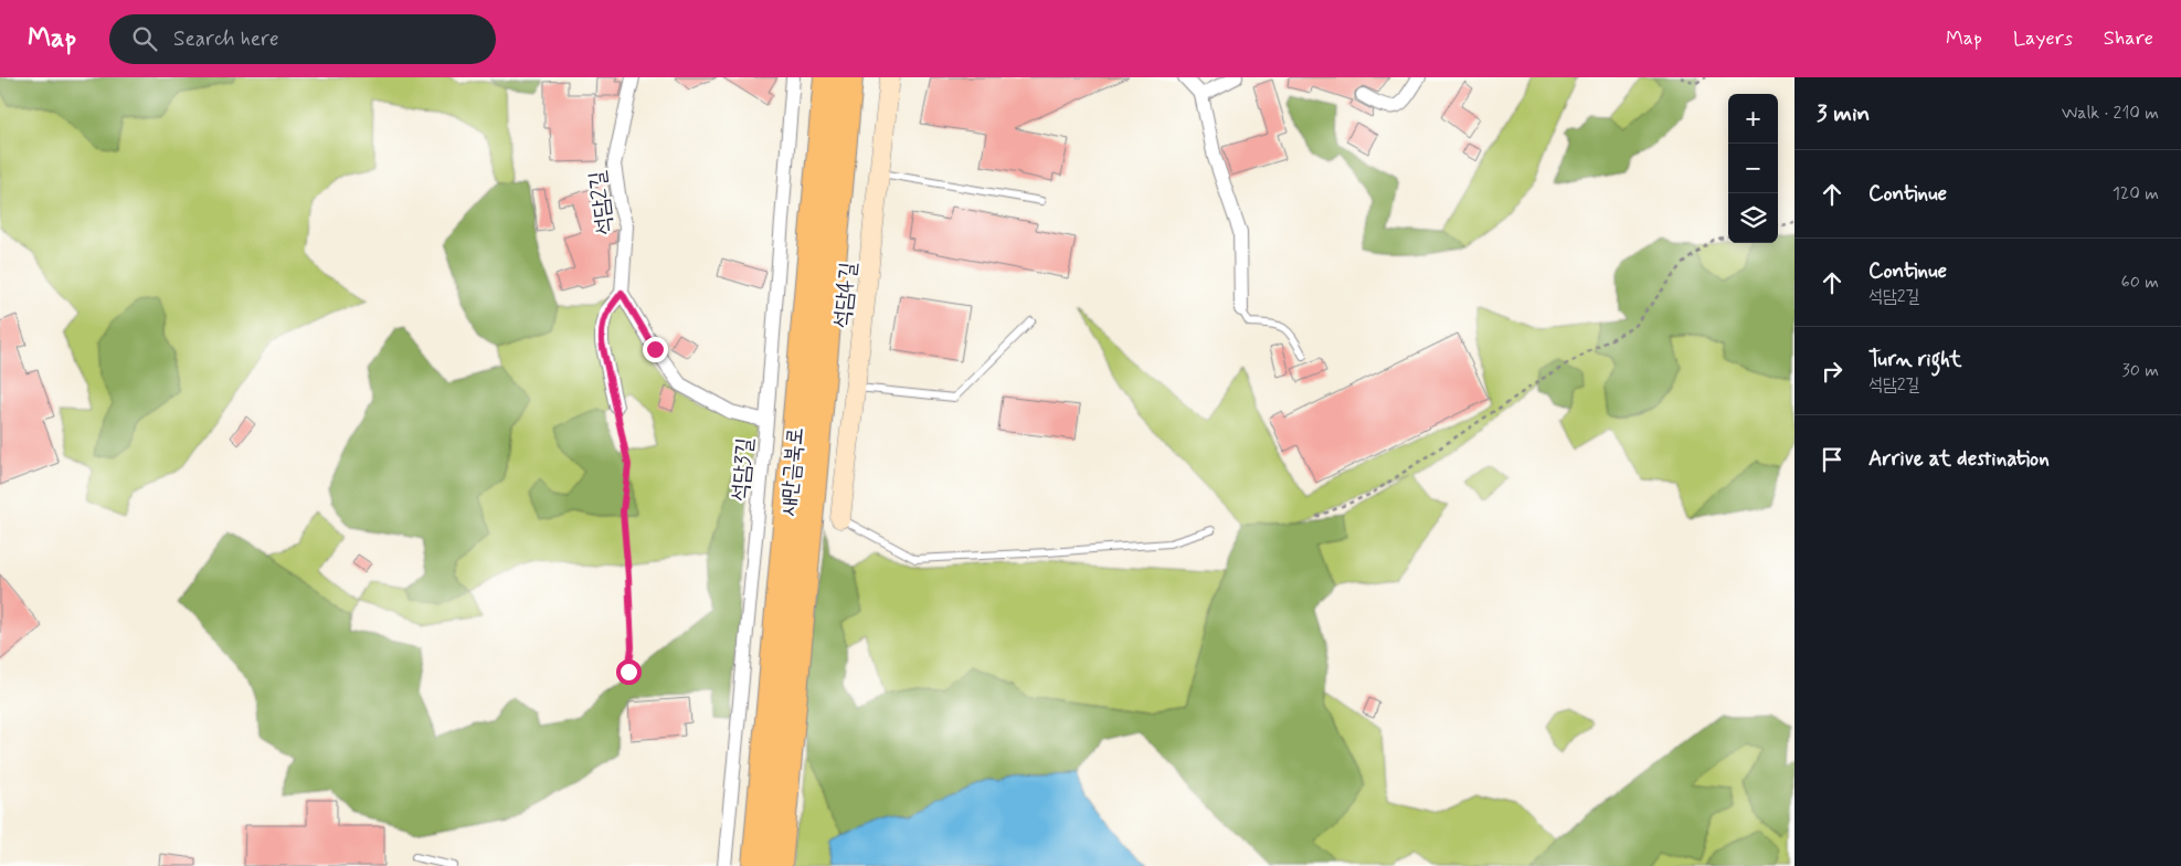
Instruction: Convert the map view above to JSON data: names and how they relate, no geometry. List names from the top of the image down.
{
  "streets": {
    "highway": ["새만금북로"],
    "street": ["석담2길", "석담4길", "석담3길"]
  },
  "page": {
    "header": "Map",
    "search": "Search here",
    "nav": ["Map", "Layers", "Share"],
    "heading": ["3 min", "Walk · 210 m"],
    "map_buttons": ["+", "−"],
    "list": [
      ["Continue", "120 m"],
      ["Continue", "석담2길", "60 m"],
      ["Turn right", "석담2길", "30 m"],
      "Arrive at destination"
    ]
  }
}
